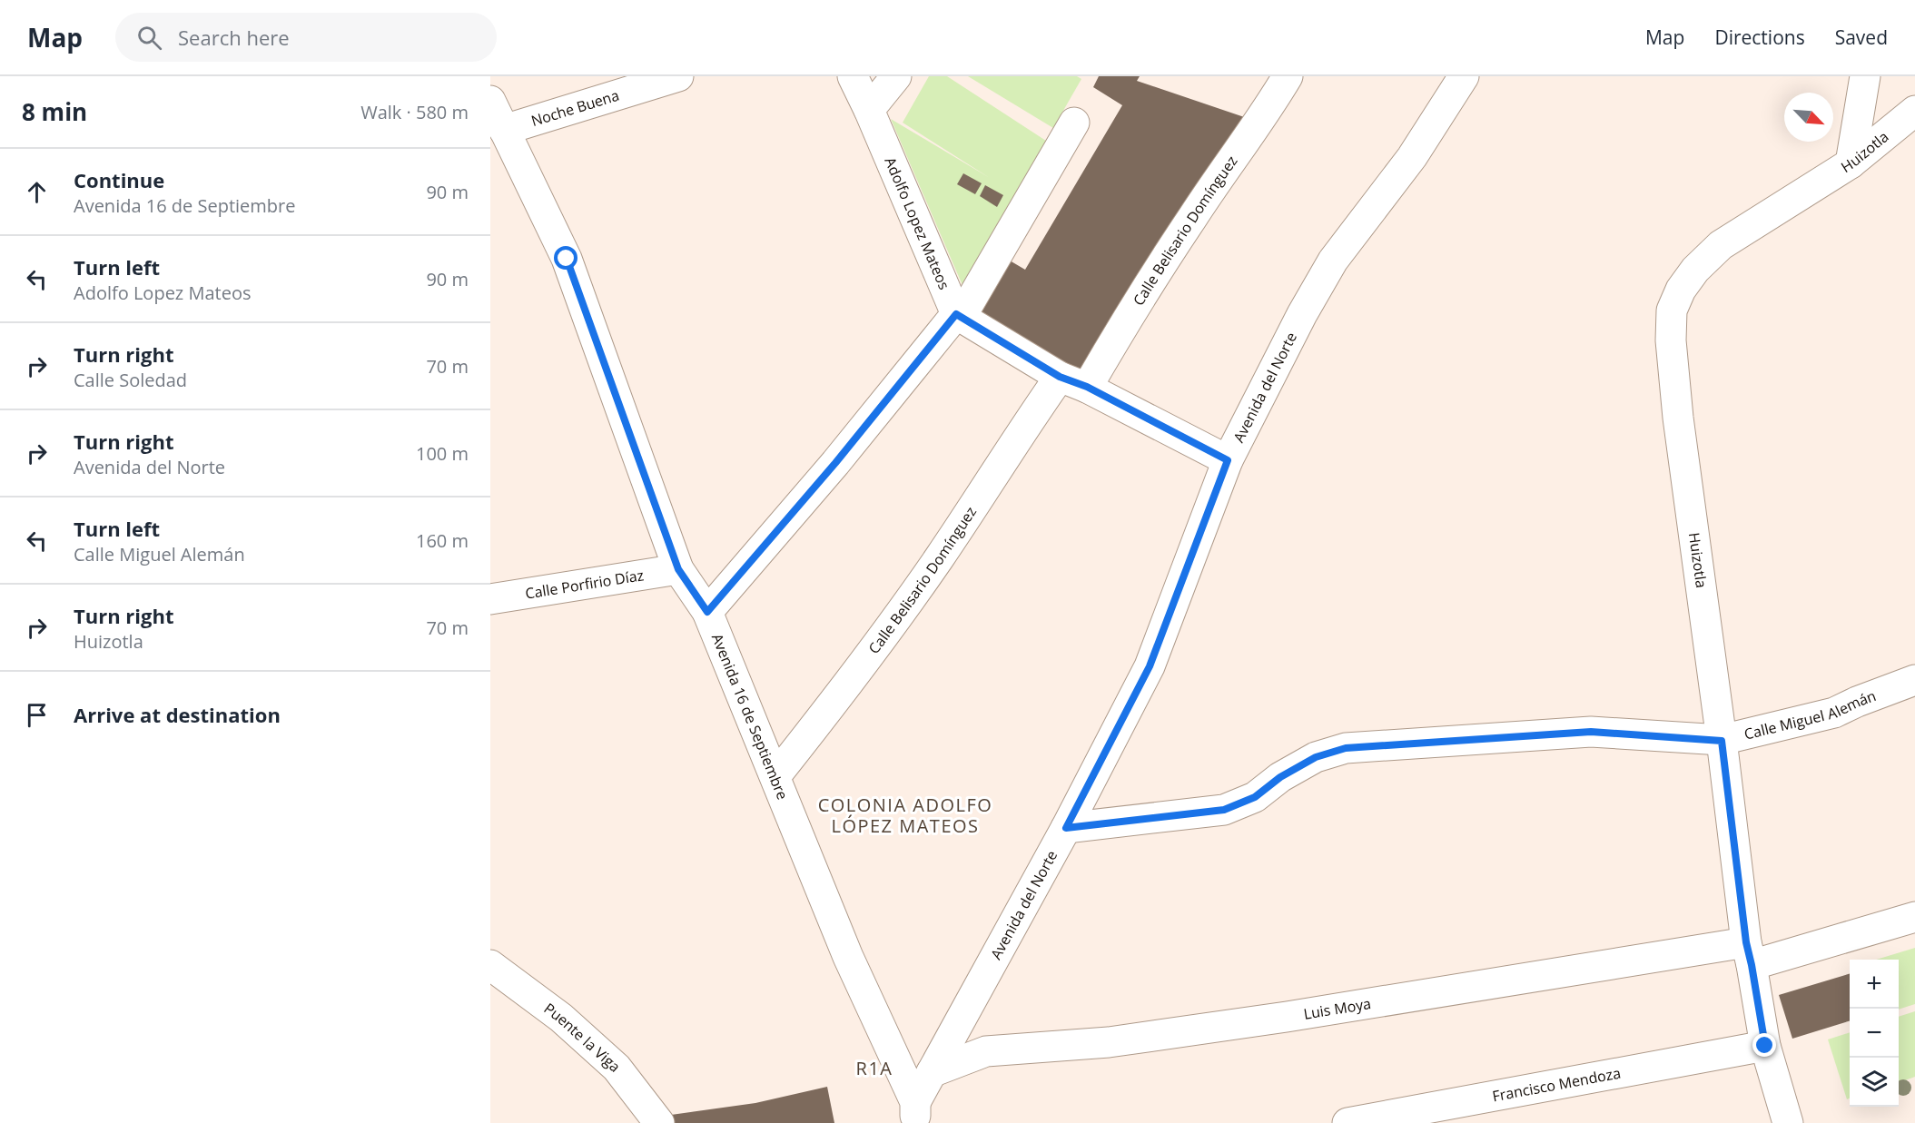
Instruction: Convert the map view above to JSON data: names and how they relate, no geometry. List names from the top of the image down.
{
  "streets": {
    "street": [
      "Noche Buena",
      "Huizotla",
      "Adolfo Lopez Mateos",
      "Calle Belisario Domínguez",
      "Avenida del Norte",
      "Calle Porfirio Díaz",
      "Calle Miguel Alemán",
      "Avenida 16 de Septiembre",
      "Luis Moya",
      "Puente la Viga",
      "Francisco Mendoza"
    ]
  },
  "crossings": [
    ["Noche Buena", "Avenida 16 de Septiembre"],
    ["Huizotla", "Calle Miguel Alemán"],
    ["Huizotla", "Luis Moya"],
    ["Huizotla", "Francisco Mendoza"],
    ["Calle Belisario Domínguez", "Avenida 16 de Septiembre"],
    ["Avenida del Norte", "Calle Miguel Alemán"],
    ["Avenida del Norte", "Avenida 16 de Septiembre"],
    ["Avenida del Norte", "Luis Moya"],
    ["Calle Porfirio Díaz", "Avenida 16 de Septiembre"]
  ],
  "districts": ["COLONIA ADOLFO LÓPEZ MATEOS", "R1A"],
  "north": "bottom right",
  "page": {
    "header": "Map",
    "search": "Search here",
    "nav": ["Map", "Directions", "Saved"],
    "heading": ["8 min", "Walk · 580 m"],
    "list": [
      ["Continue", "Avenida 16 de Septiembre", "90 m"],
      ["Turn left", "Adolfo Lopez Mateos", "90 m"],
      ["Turn right", "Calle Soledad", "70 m"],
      ["Turn right", "Avenida del Norte", "100 m"],
      ["Turn left", "Calle Miguel Alemán", "160 m"],
      ["Turn right", "Huizotla", "70 m"],
      "Arrive at destination"
    ],
    "map_buttons": ["+", "−"]
  }
}
